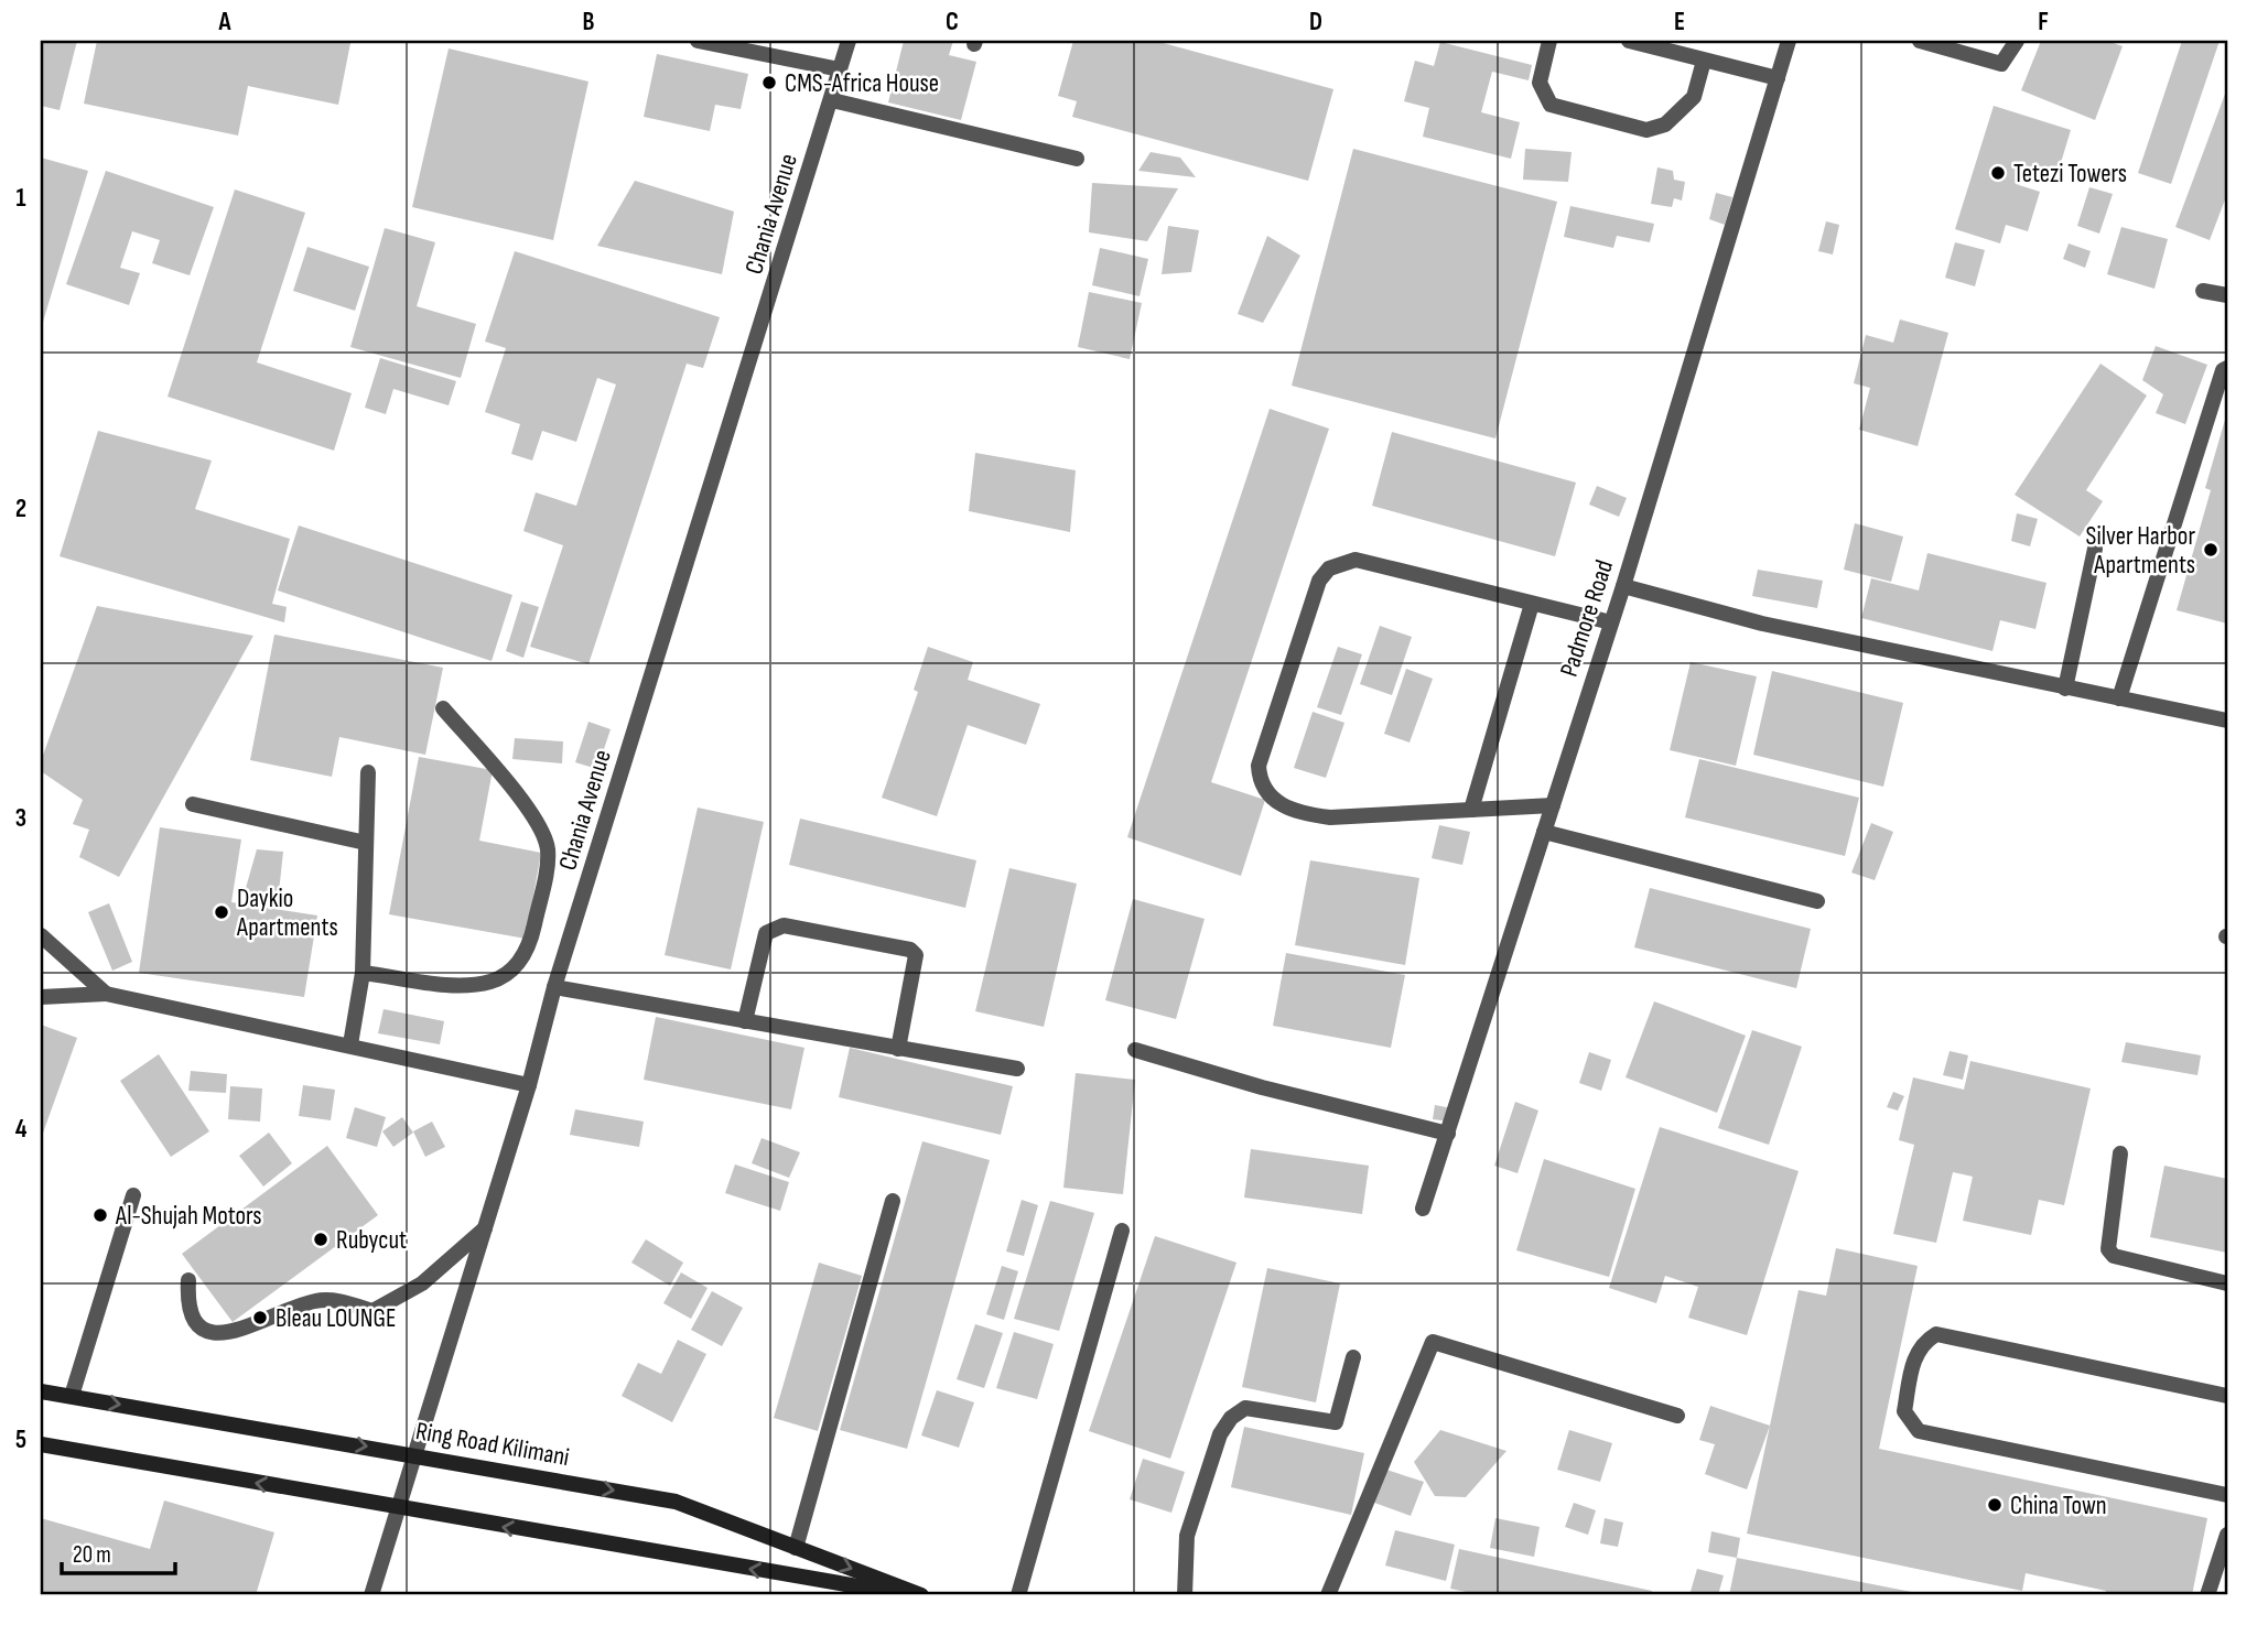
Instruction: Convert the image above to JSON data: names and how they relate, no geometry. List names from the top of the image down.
{
  "streets": {
    "main road": ["Ring Road Kilimani"],
    "street": ["Chania Avenue", "Padmore Road"]
  },
  "crossings": [
    ["Chania Avenue", "Ring Road Kilimani"]
  ],
  "places": [
    "CMS-Africa House",
    "Tetezi Towers",
    "Silver Harbor Apartments",
    "Daykio Apartments",
    "Al-Shujah Motors",
    "Rubycut",
    "Bleau LOUNGE",
    "China Town"
  ],
  "scale_bar": "20 m",
  "grid": {
    "columns": [
      "A",
      "B",
      "C",
      "D",
      "E",
      "F"
    ],
    "rows": [
      "1",
      "2",
      "3",
      "4",
      "5"
    ]
  }
}
